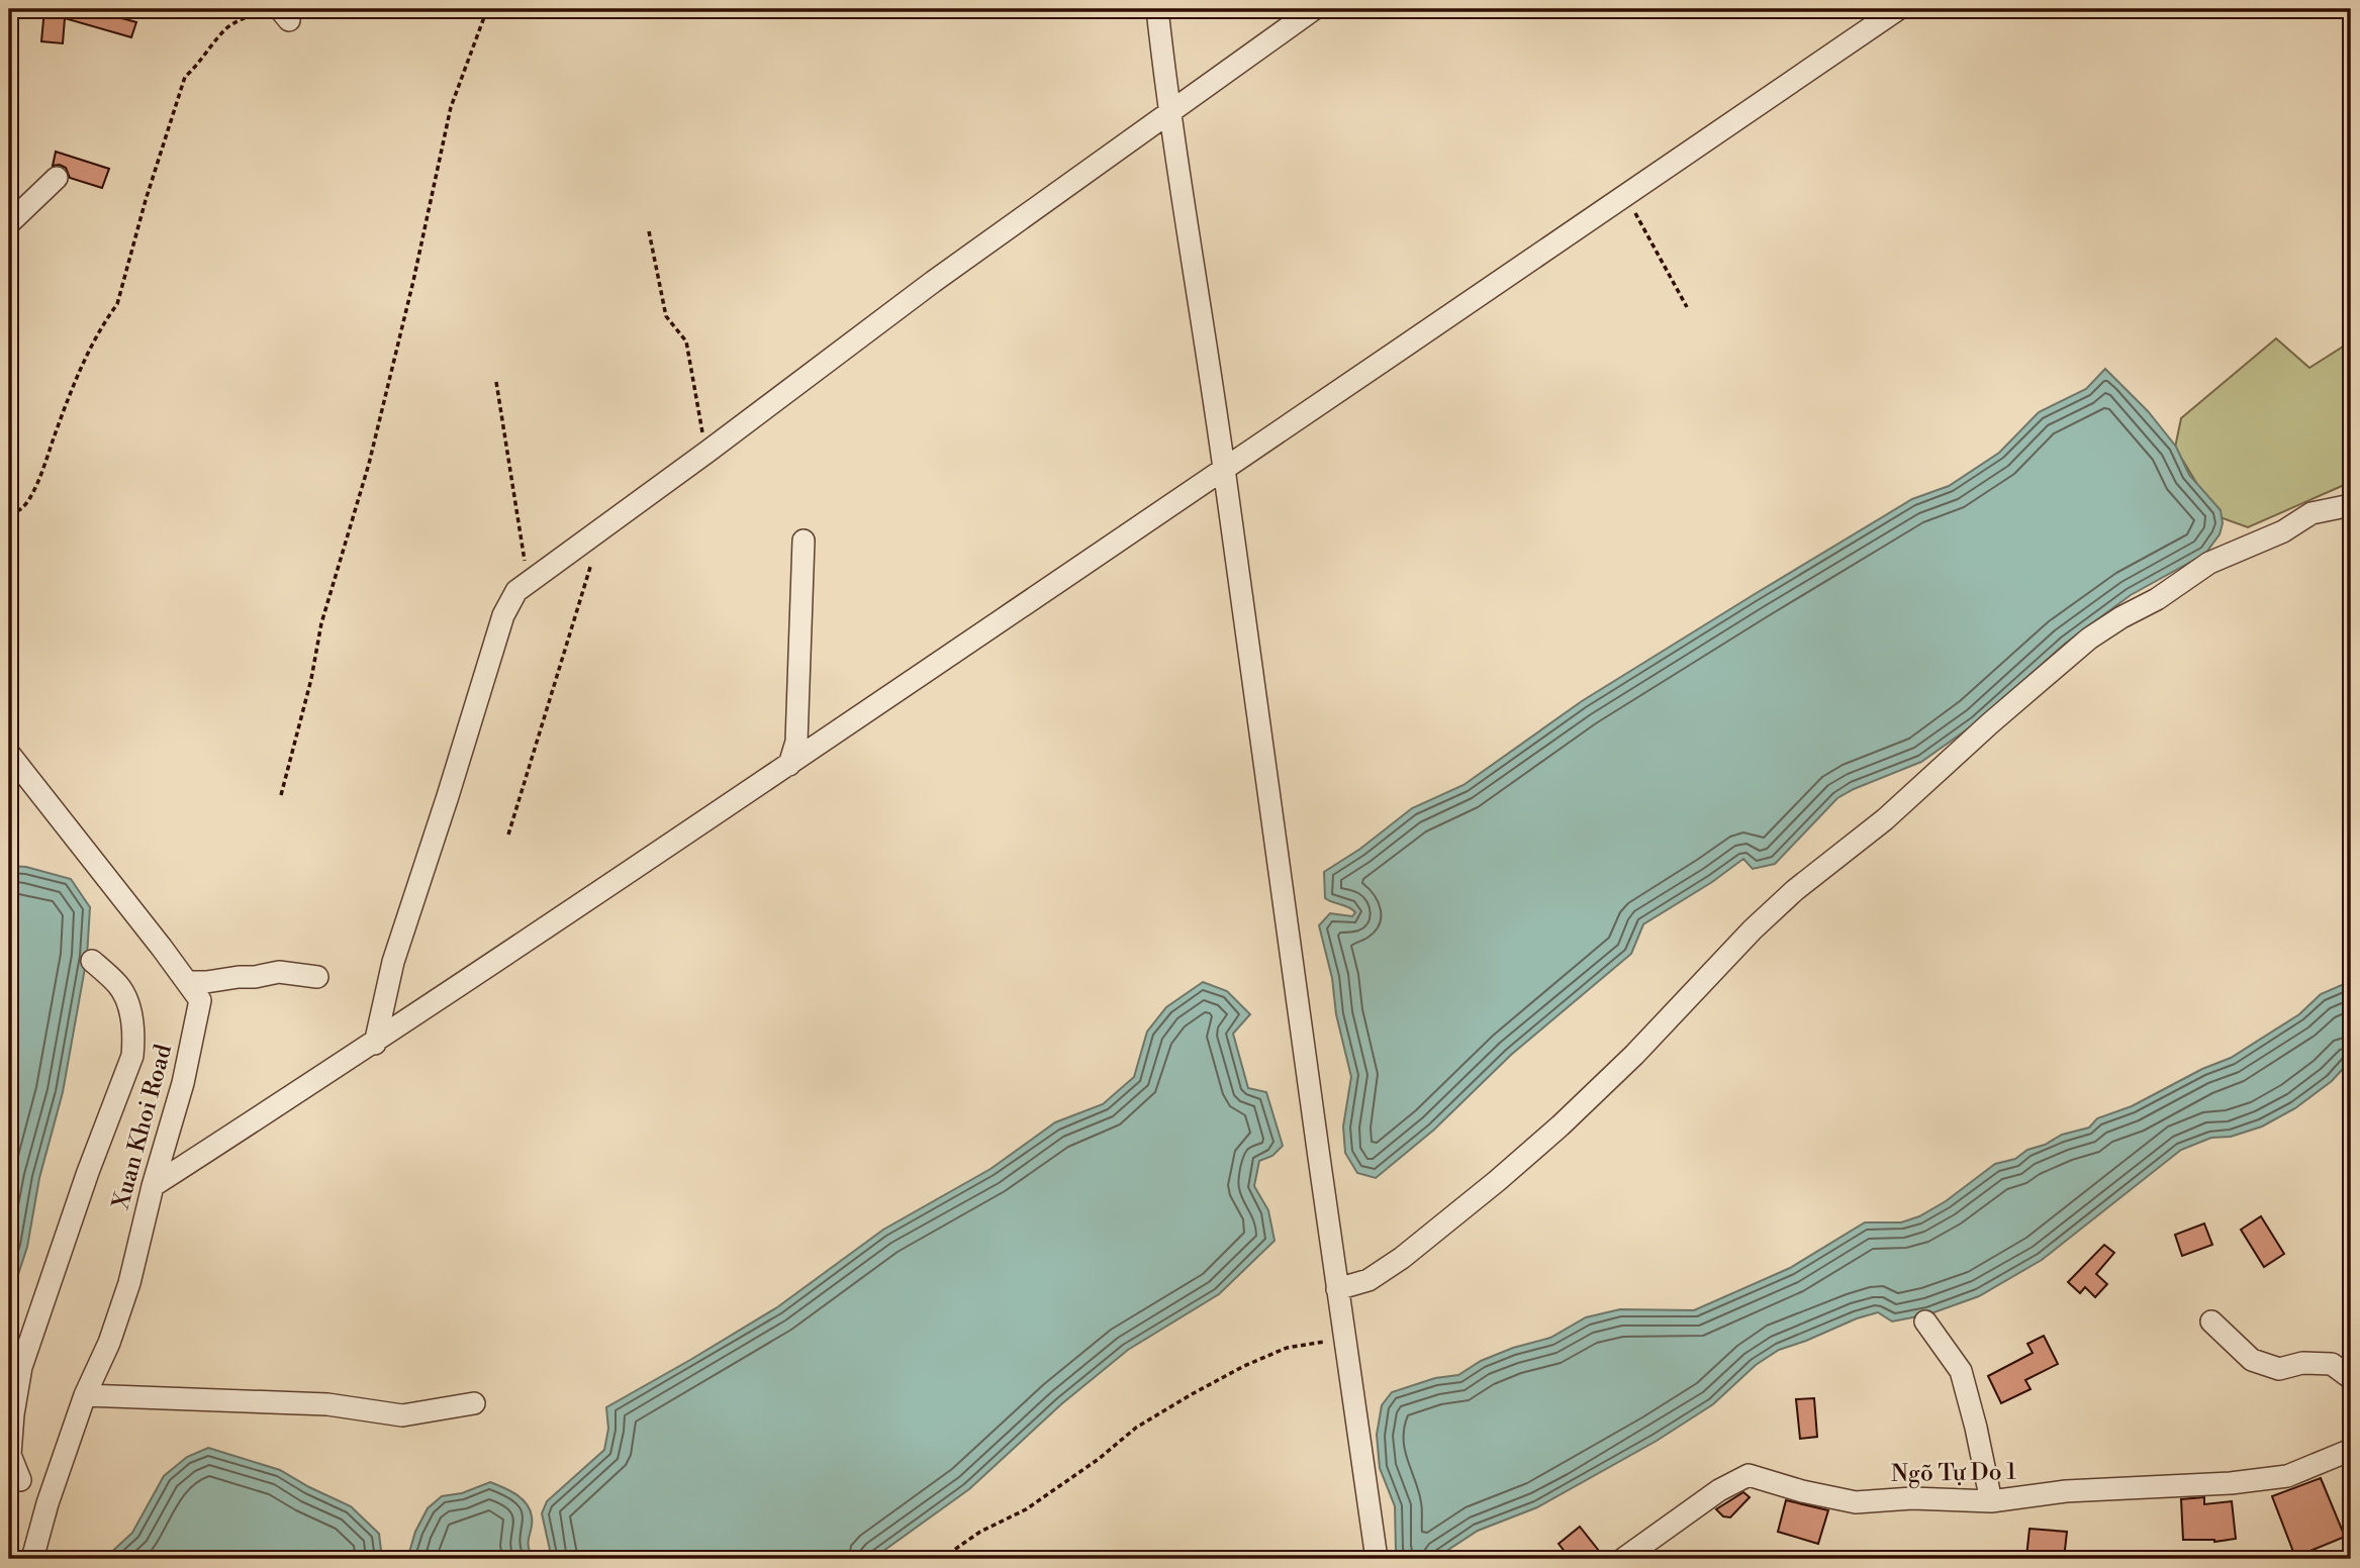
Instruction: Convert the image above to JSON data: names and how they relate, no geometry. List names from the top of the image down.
{
  "streets": {
    "street": ["Xuan Khoi Road", "Ngõ Tự Do 1"]
  }
}
